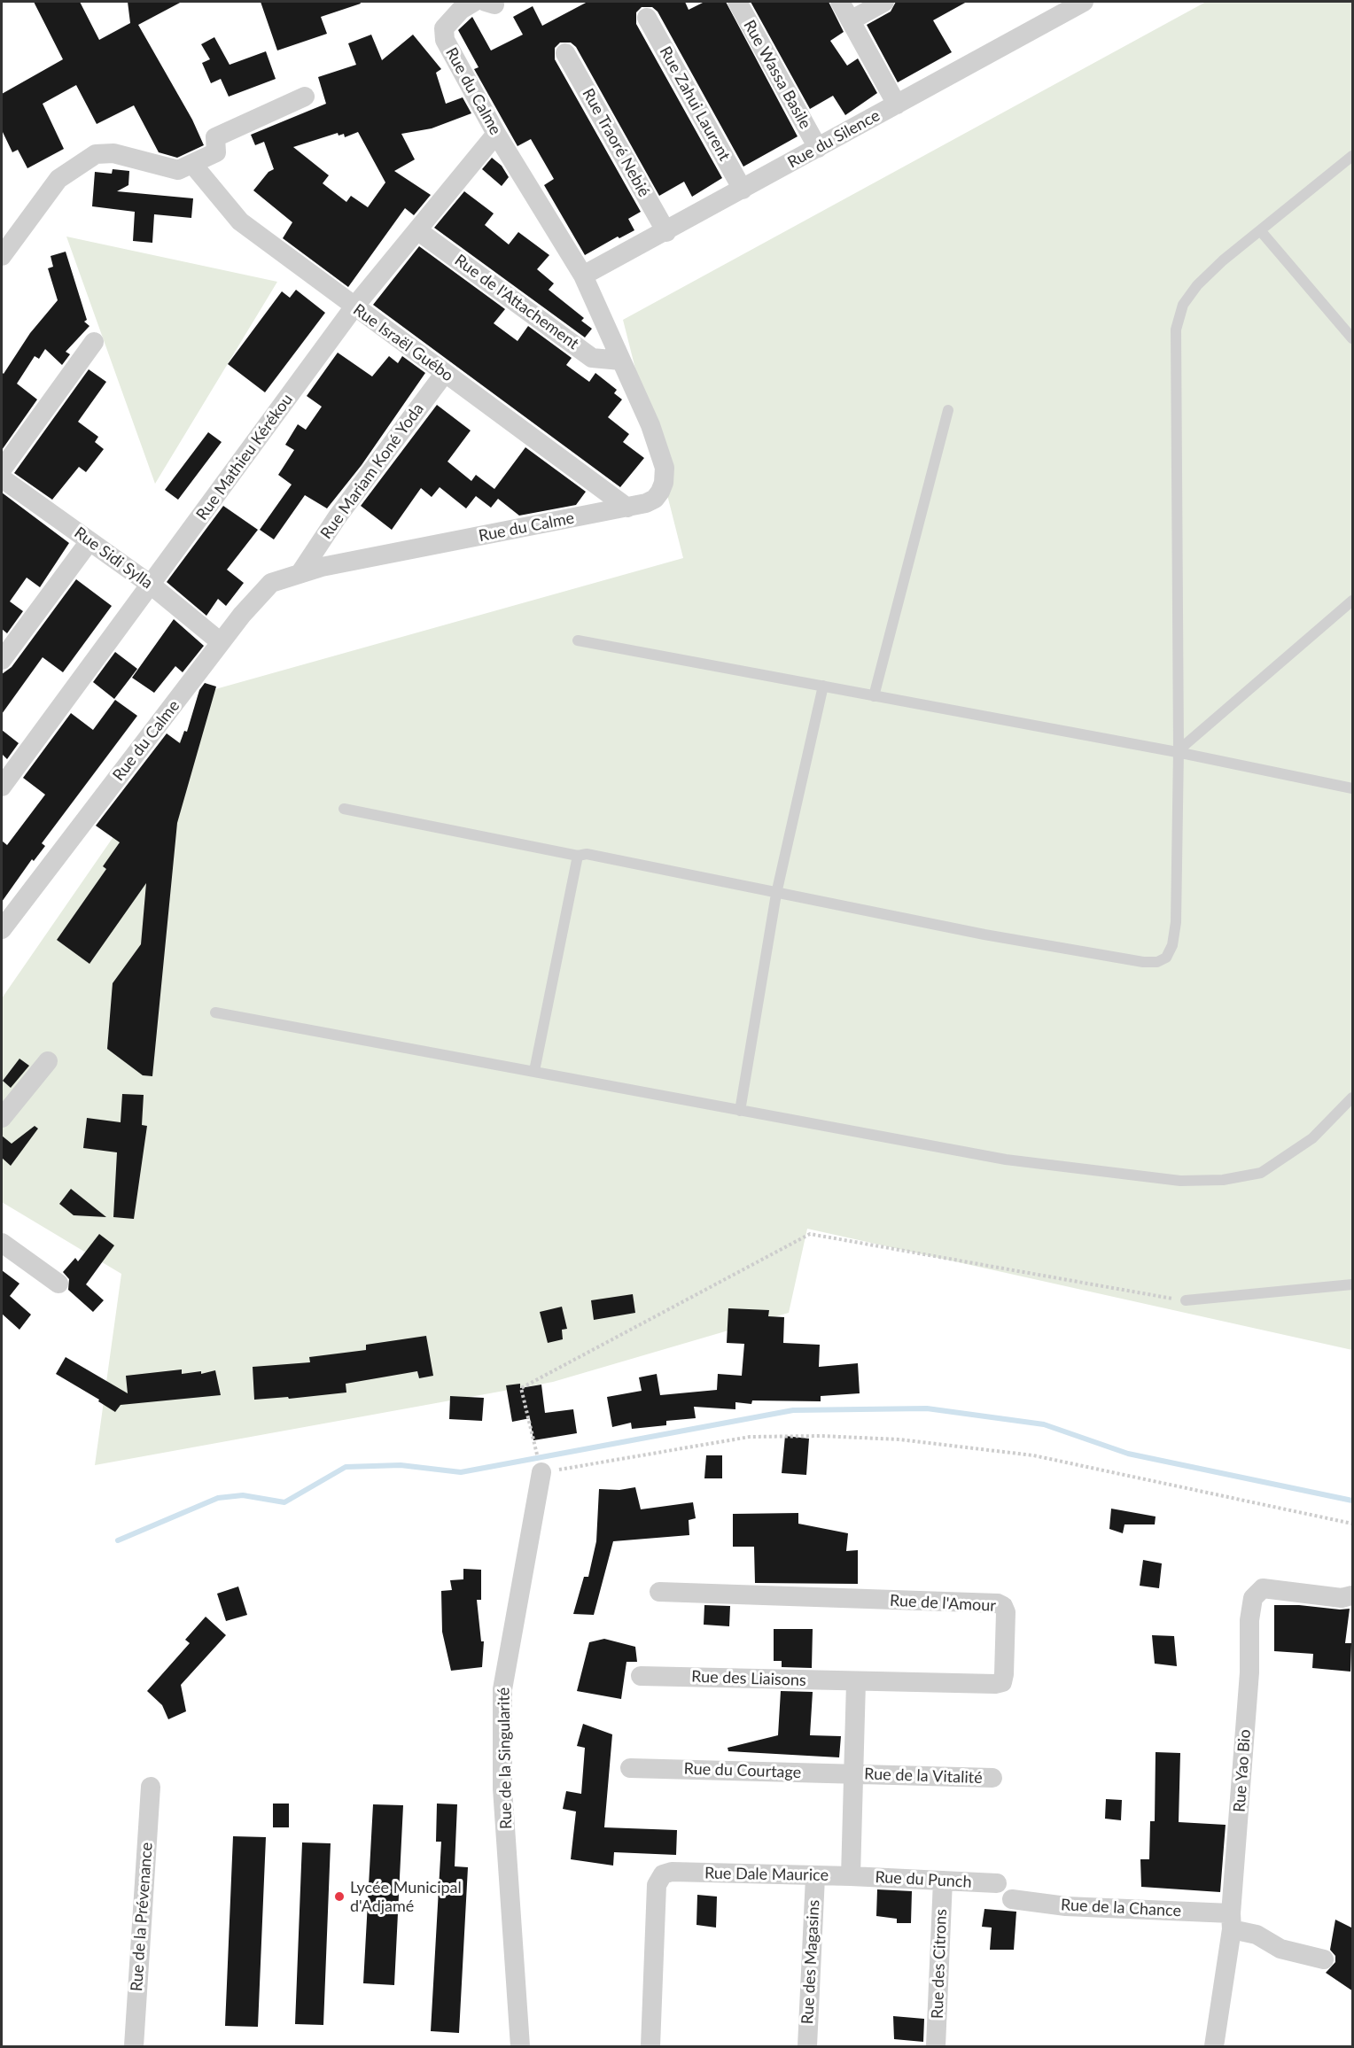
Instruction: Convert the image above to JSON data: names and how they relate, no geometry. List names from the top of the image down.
{
  "streets": {
    "street": [
      "Rue Wassa Basile",
      "Rue du Calme",
      "Rue Zahui Laurent",
      "Rue du Silence",
      "Rue Traoré Nebié",
      "Rue de l'Attachement",
      "Rue Israël Guébo",
      "Rue Mathieu Kérékou",
      "Rue Mariam Koné Yoda",
      "Rue Sidi Sylla",
      "Rue de l'Amour",
      "Rue des Liaisons",
      "Rue de la Singularité",
      "Rue du Courtage",
      "Rue Yao Bio",
      "Rue de la Vitalité",
      "Rue Dale Maurice",
      "Rue du Punch",
      "Rue de la Chance",
      "Rue de la Prévenance",
      "Rue des Magasins",
      "Rue des Citrons"
    ]
  },
  "crossings": [
    ["Rue Wassa Basile", "Rue du Silence"],
    ["Rue du Calme", "Rue du Silence"],
    ["Rue du Calme", "Rue de l'Attachement"],
    ["Rue du Calme", "Rue Israël Guébo"],
    ["Rue du Calme", "Rue Mathieu Kérékou"],
    ["Rue du Calme", "Rue Mariam Koné Yoda"],
    ["Rue du Calme", "Rue Sidi Sylla"],
    ["Rue Zahui Laurent", "Rue du Silence"],
    ["Rue du Silence", "Rue Traoré Nebié"],
    ["Rue de l'Attachement", "Rue Mathieu Kérékou"],
    ["Rue Israël Guébo", "Rue Mathieu Kérékou"],
    ["Rue Israël Guébo", "Rue Mariam Koné Yoda"],
    ["Rue Mathieu Kérékou", "Rue Sidi Sylla"],
    ["Rue de l'Amour", "Rue des Liaisons"],
    ["Rue de l'Amour", "Rue Dale Maurice"],
    ["Rue des Liaisons", "Rue Dale Maurice"],
    ["Rue du Courtage", "Rue de la Vitalité"],
    ["Rue du Courtage", "Rue Dale Maurice"],
    ["Rue Yao Bio", "Rue de la Chance"],
    ["Rue de la Vitalité", "Rue Dale Maurice"],
    ["Rue Dale Maurice", "Rue du Punch"],
    ["Rue Dale Maurice", "Rue des Magasins"],
    ["Rue du Punch", "Rue des Citrons"]
  ],
  "places": ["Lycée Municipal d'Adjamé"]
}
